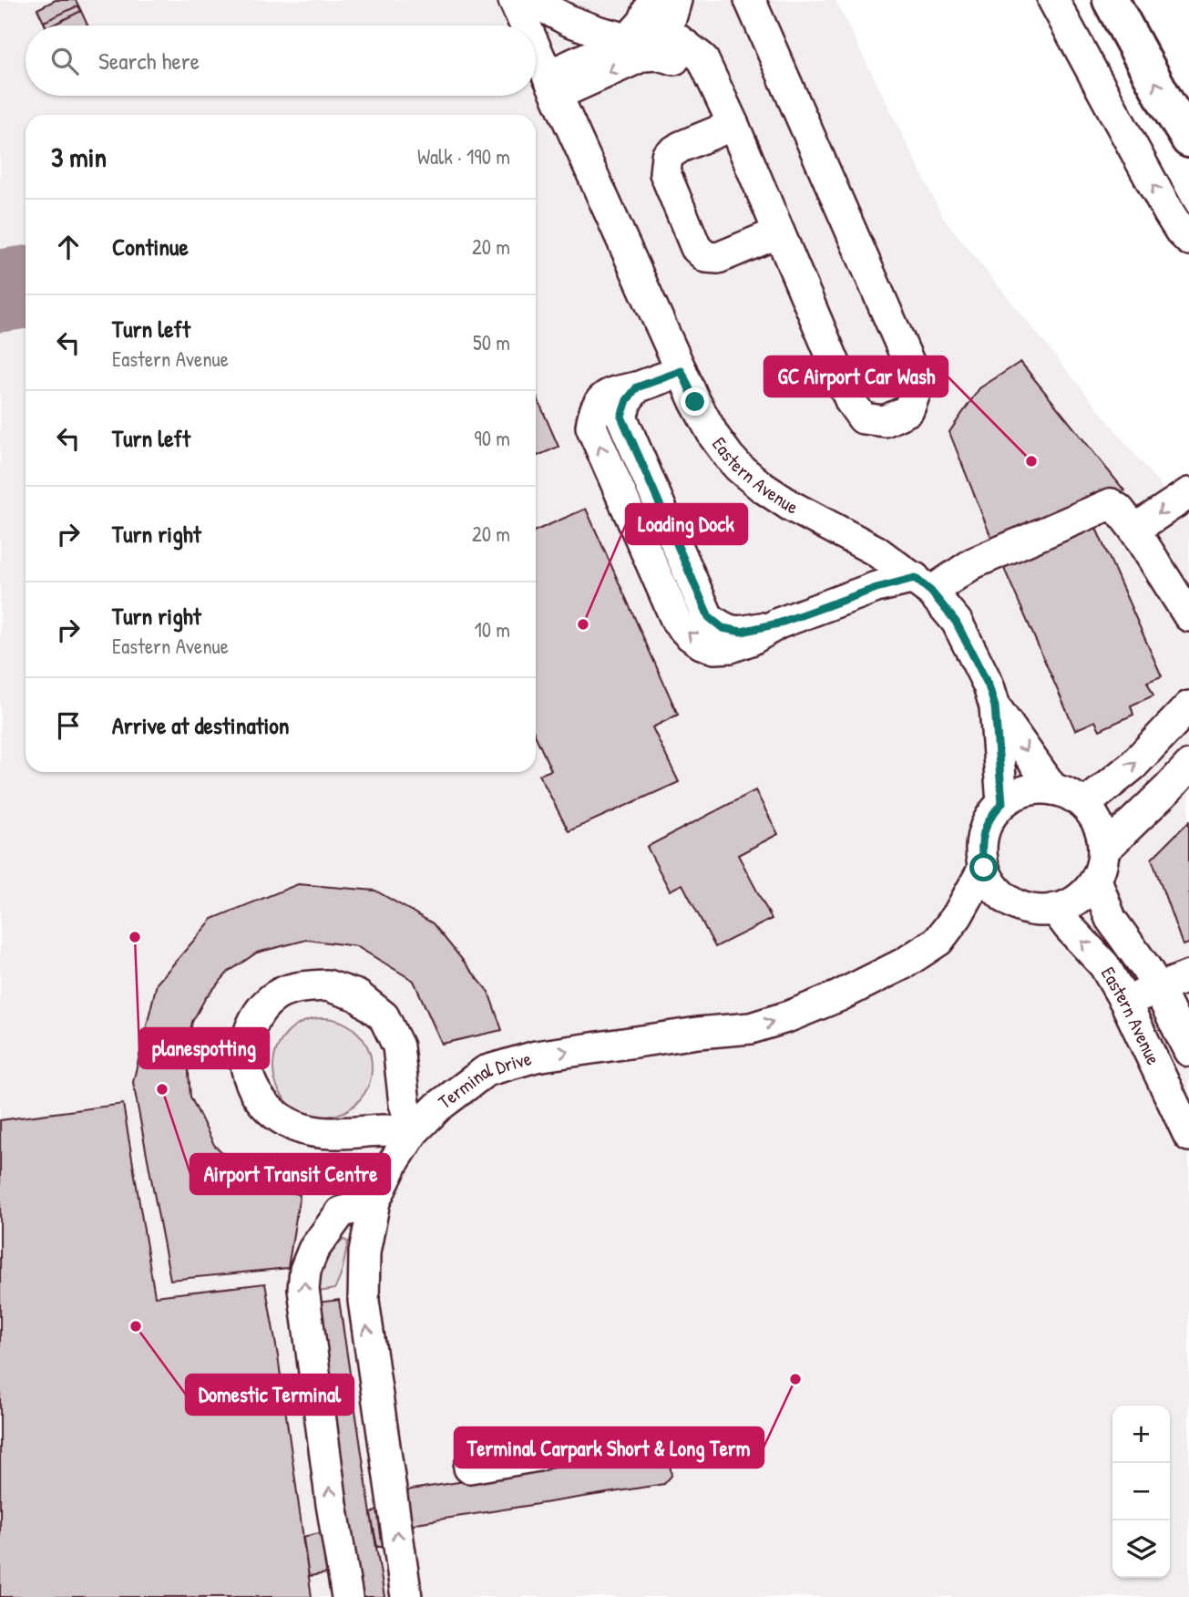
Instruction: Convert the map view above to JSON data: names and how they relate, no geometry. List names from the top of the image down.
{
  "streets": {
    "street": ["Eastern Avenue", "Terminal Drive"]
  },
  "crossings": [
    ["Eastern Avenue", "Terminal Drive"]
  ],
  "one_way": ["Terminal Drive"],
  "places": [
    "GC Airport Car Wash",
    "Loading Dock",
    "planespotting",
    "Airport Transit Centre",
    "Domestic Terminal",
    "Terminal Carpark Short & Long Term"
  ],
  "page": {
    "search": "Search here",
    "heading": ["3 min", "Walk · 190 m"],
    "list": [
      ["Continue", "20 m"],
      ["Turn left", "Eastern Avenue", "50 m"],
      ["Turn left", "90 m"],
      ["Turn right", "20 m"],
      ["Turn right", "Eastern Avenue", "10 m"],
      "Arrive at destination"
    ],
    "map_buttons": ["+", "−"]
  }
}
